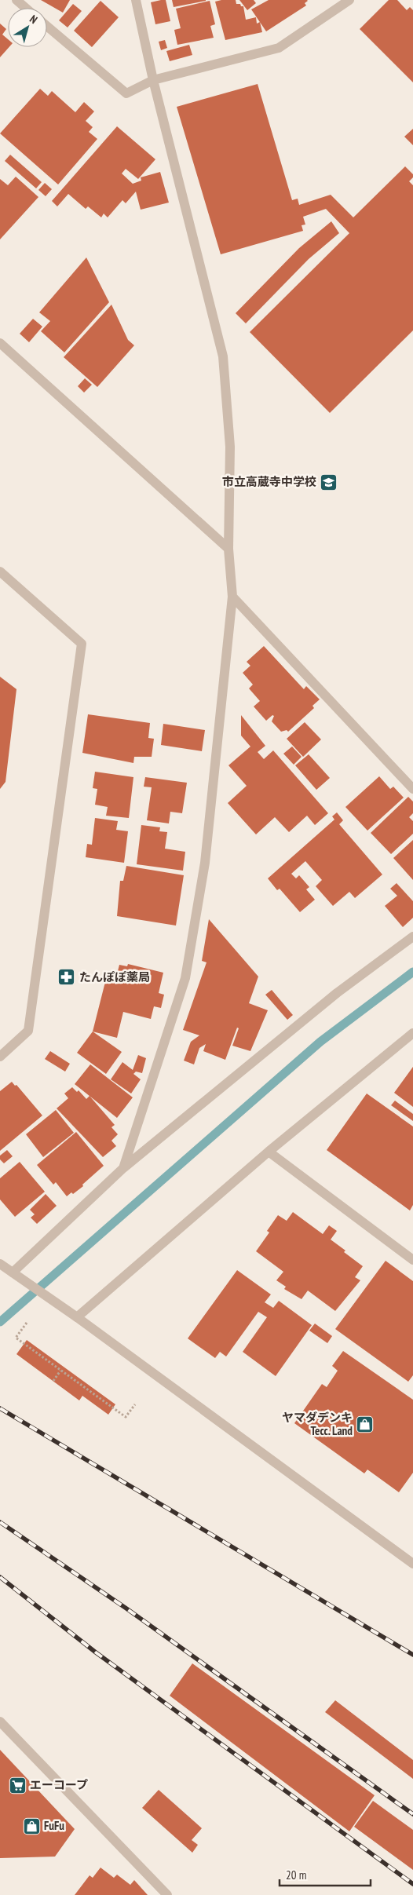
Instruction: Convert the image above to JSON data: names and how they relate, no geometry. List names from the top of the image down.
{
  "places": {
    "school or university": ["市立高蔵寺中学校"],
    "pharmacy": ["たんぽぽ薬局"],
    "shop": ["ヤマダデンキ Tecc. Land", "FuFu"],
    "supermarket": ["エーコープ"]
  },
  "scale_bar": "20 m",
  "north": "top right"
}
